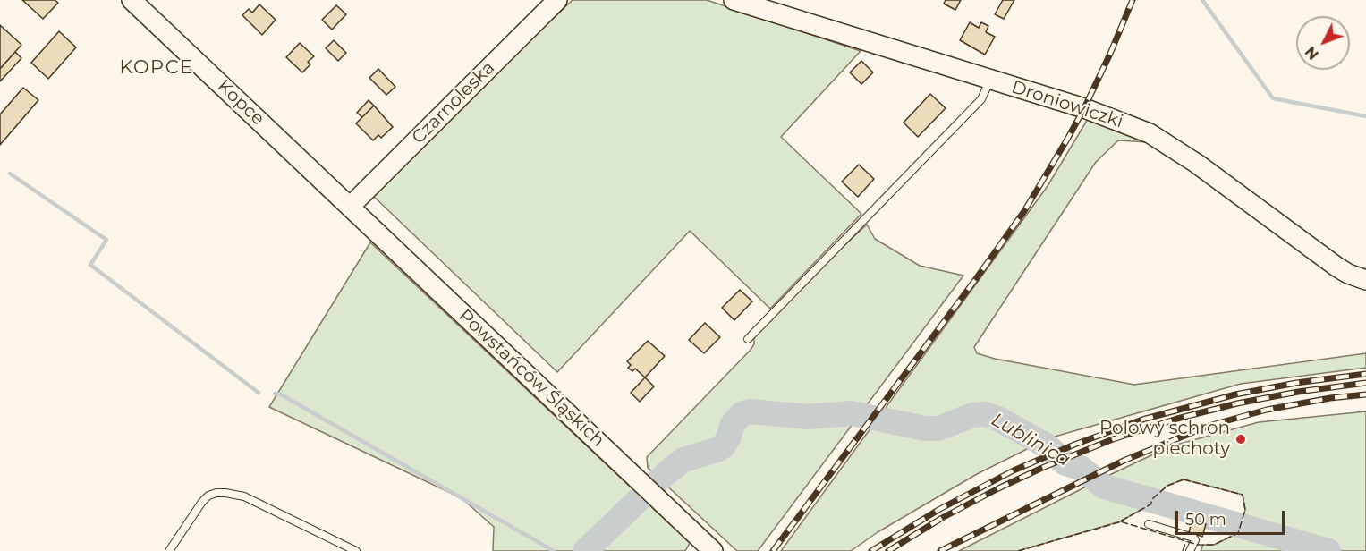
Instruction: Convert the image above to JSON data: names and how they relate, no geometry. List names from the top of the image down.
{
  "streets": {
    "street": [
      "Kopce",
      "Czarnoleska",
      "Droniowiczki",
      "Powstańców Śląskich"
    ]
  },
  "crossings": [
    ["Kopce", "Czarnoleska"],
    ["Kopce", "Powstańców Śląskich"],
    ["Czarnoleska", "Powstańców Śląskich"]
  ],
  "districts": ["KOPCE"],
  "water": ["Lublinica"],
  "places": ["Polowy schron piechoty"],
  "scale_bar": "50 m",
  "north": "bottom left"
}
